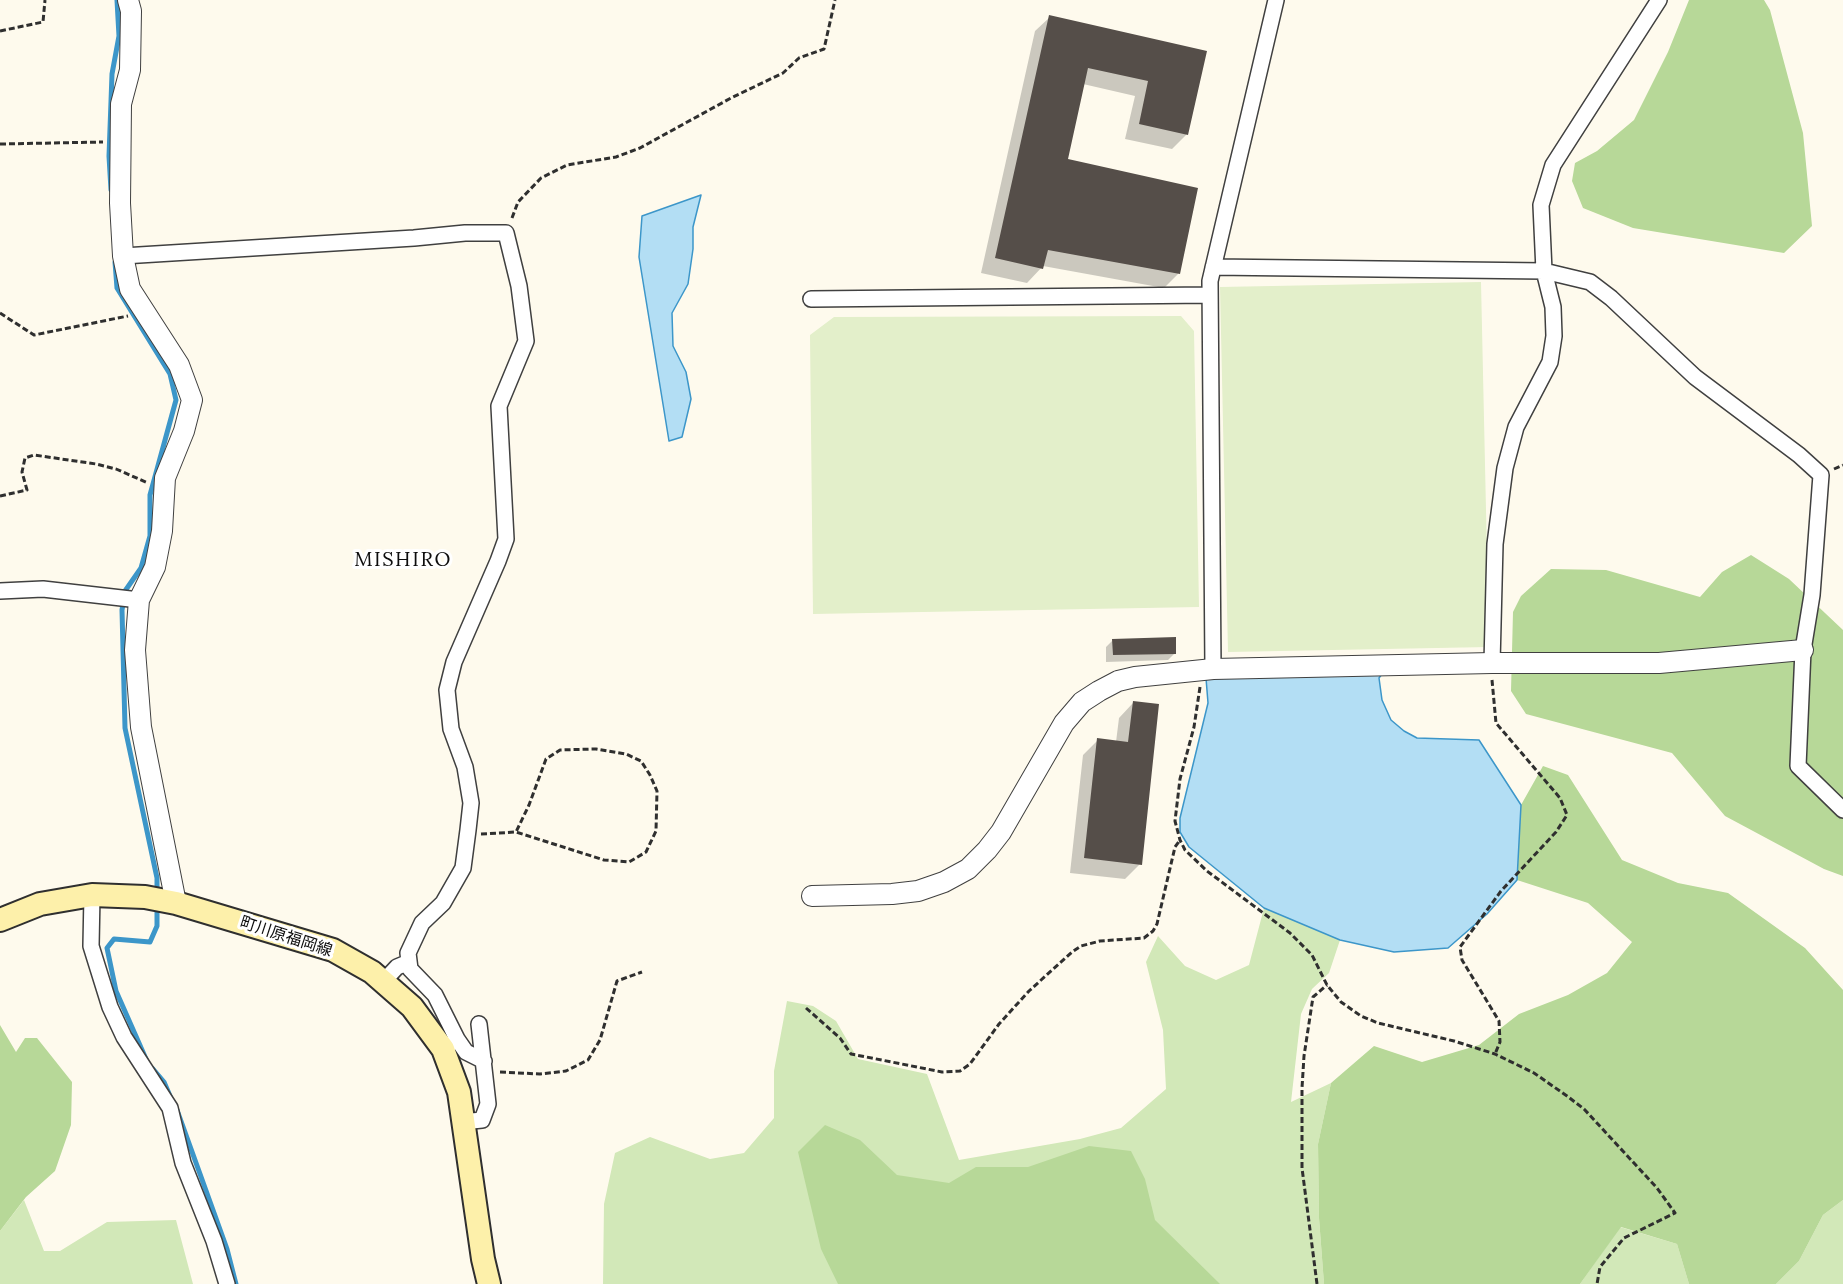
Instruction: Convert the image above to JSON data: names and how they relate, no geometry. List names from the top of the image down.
{
  "streets": {
    "main road": ["町川原福岡線"]
  },
  "districts": ["MISHIRO"]
}
